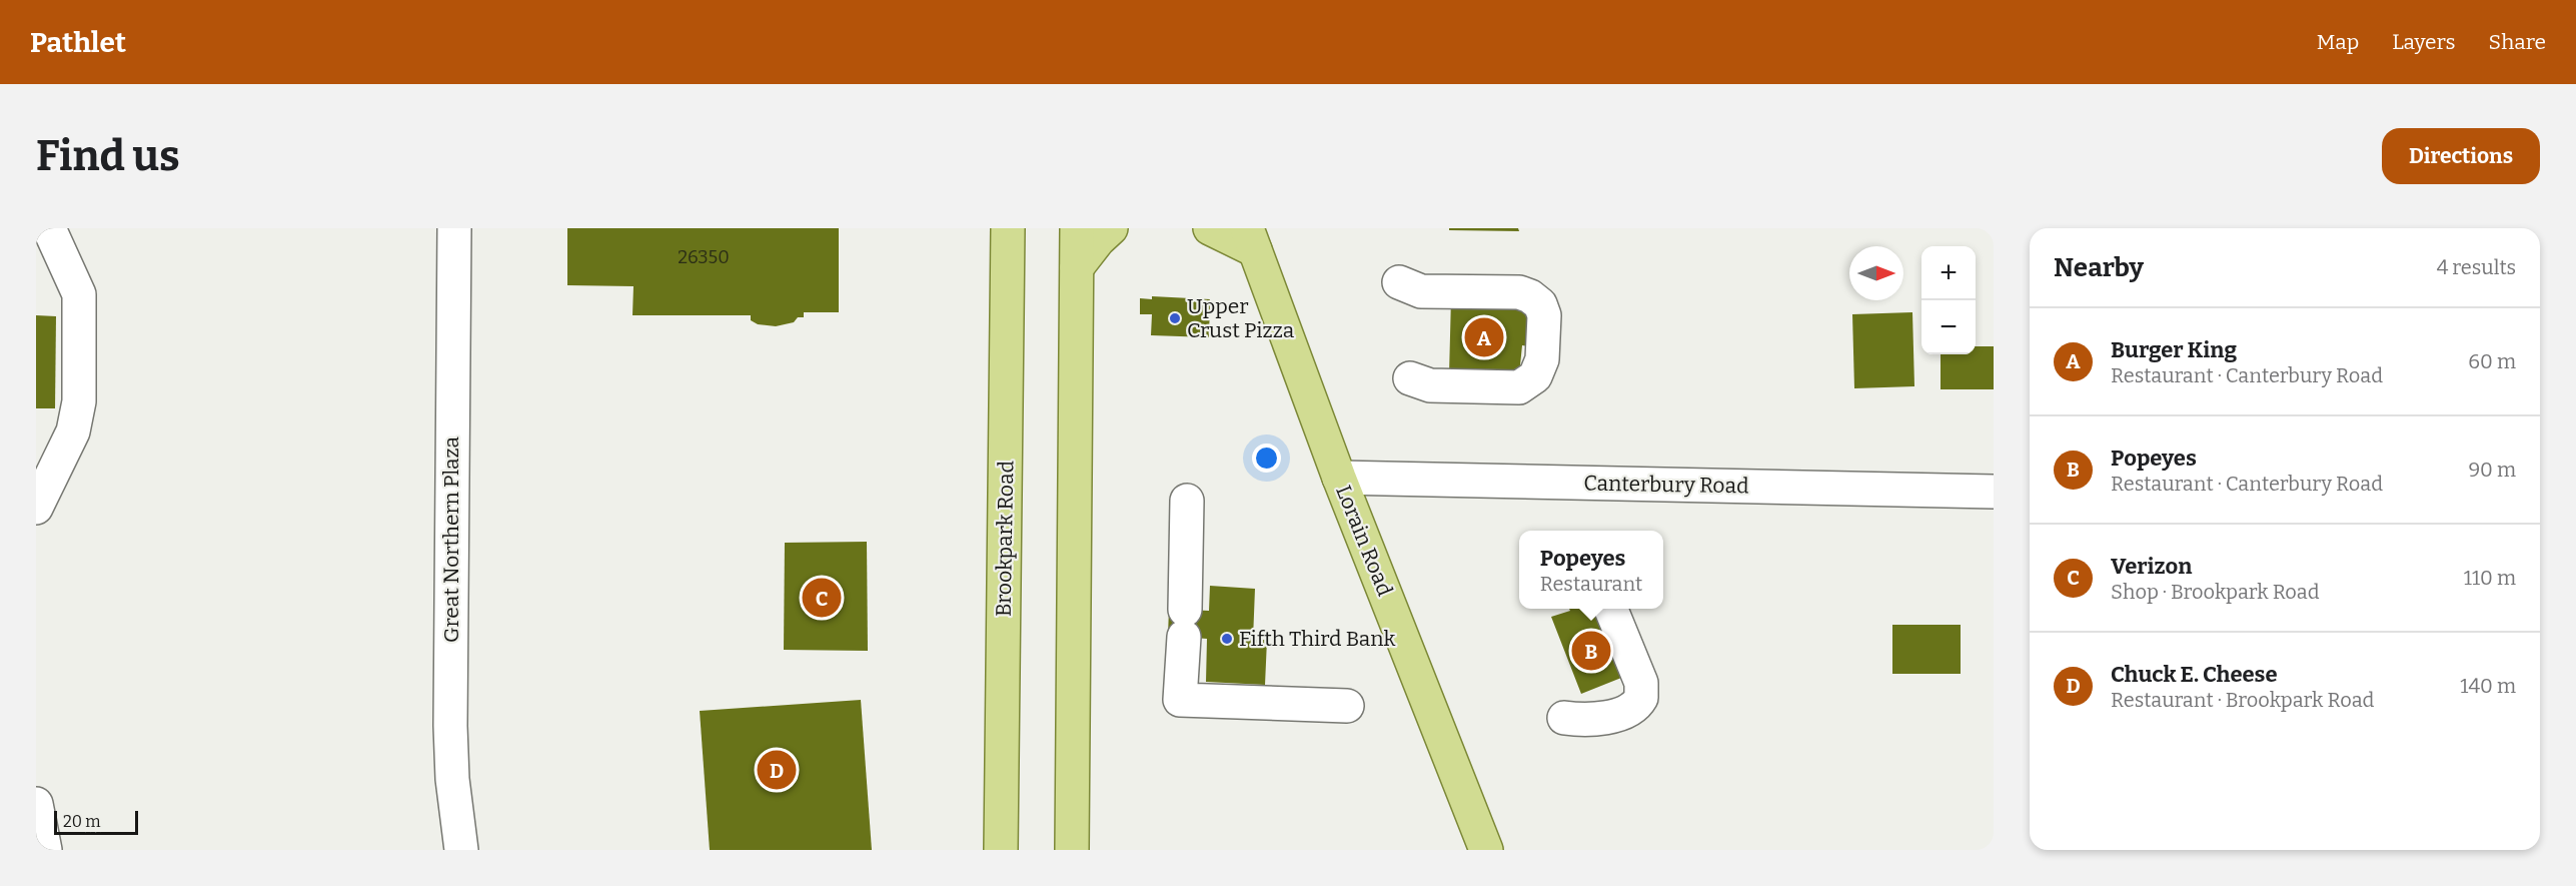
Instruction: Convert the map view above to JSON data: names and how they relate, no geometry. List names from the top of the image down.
{
  "streets": {
    "main road": ["Brookpark Road", "Lorain Road"],
    "street": ["Canterbury Road", "Great Northern Plaza"]
  },
  "crossings": [
    ["Canterbury Road", "Lorain Road"]
  ],
  "places": ["Upper Crust Pizza", "Fifth Third Bank"],
  "house_numbers": ["26350"],
  "scale_bar": "20 m",
  "north": "right",
  "page": {
    "header": "Pathlet",
    "nav": ["Map", "Layers", "Share"],
    "buttons": "Directions",
    "title": "Find us",
    "heading": ["Nearby", "4 results"],
    "map_buttons": ["+", "−"],
    "list": [
      {
        "mark": "A",
        "name": "Burger King",
        "note": "Restaurant · Canterbury Road",
        "value": "60 m"
      },
      {
        "mark": "B",
        "name": "Popeyes",
        "note": "Restaurant · Canterbury Road",
        "value": "90 m"
      },
      {
        "mark": "C",
        "name": "Verizon",
        "note": "Shop · Brookpark Road",
        "value": "110 m"
      },
      {
        "mark": "D",
        "name": "Chuck E. Cheese",
        "note": "Restaurant · Brookpark Road",
        "value": "140 m"
      }
    ],
    "pins": [
      "A",
      "C",
      "B",
      "D"
    ],
    "popup": ["Popeyes", "Restaurant"],
    "scale": "20 m"
  }
}
